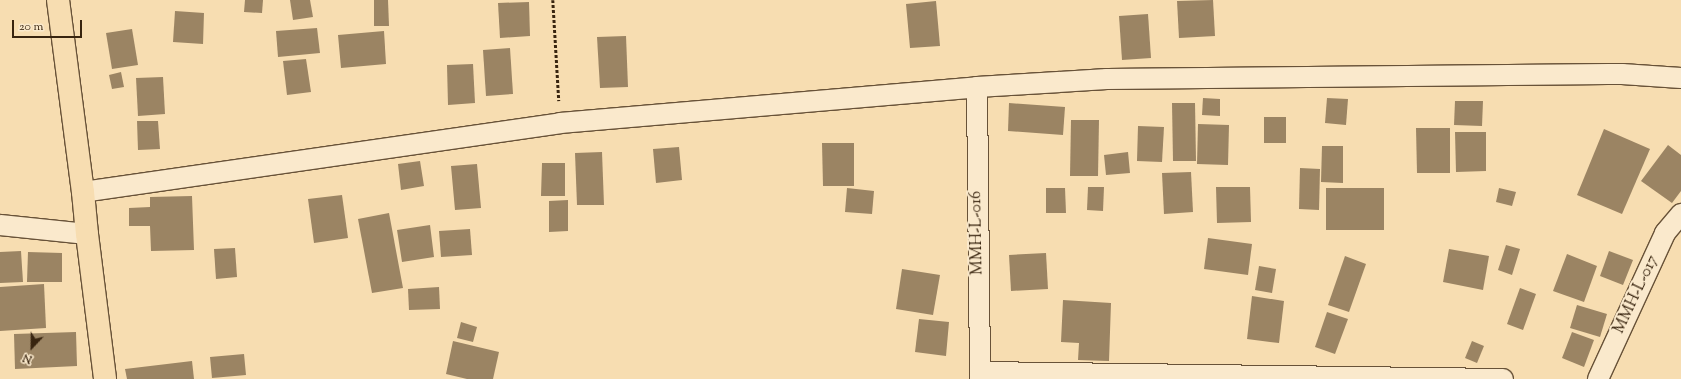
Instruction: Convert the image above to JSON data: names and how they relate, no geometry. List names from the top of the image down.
{
  "streets": {
    "street": ["MMH-L-016", "MMH-L-017"]
  },
  "scale_bar": "20 m",
  "north": "bottom"
}
